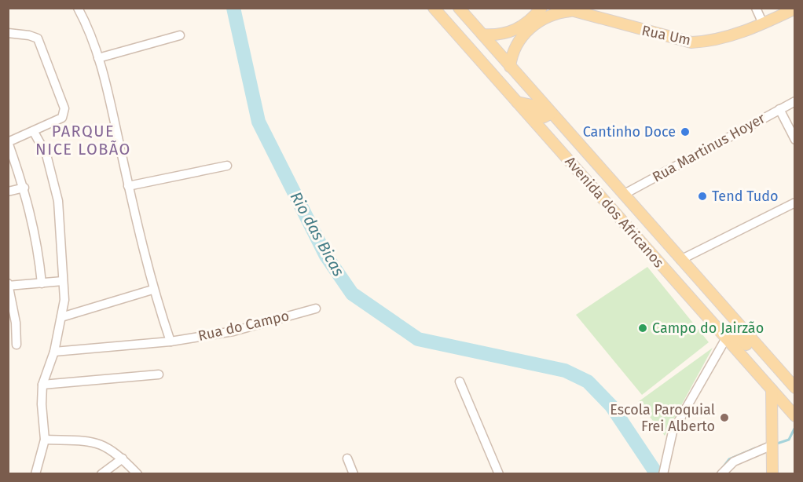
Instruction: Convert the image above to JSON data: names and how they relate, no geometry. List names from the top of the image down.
{
  "streets": {
    "main road": ["Rua Um", "Avenida dos Africanos"],
    "street": ["Rua Martinus Hoyer", "Rua do Campo"]
  },
  "crossings": [
    ["Rua Martinus Hoyer", "Avenida dos Africanos"]
  ],
  "districts": ["PARQUE NICE LOBÃO"],
  "water": ["Rio das Bicas"],
  "places": [
    "Cantinho Doce",
    "Tend Tudo",
    "Campo do Jairzão",
    "Escola Paroquial Frei Alberto"
  ]
}
